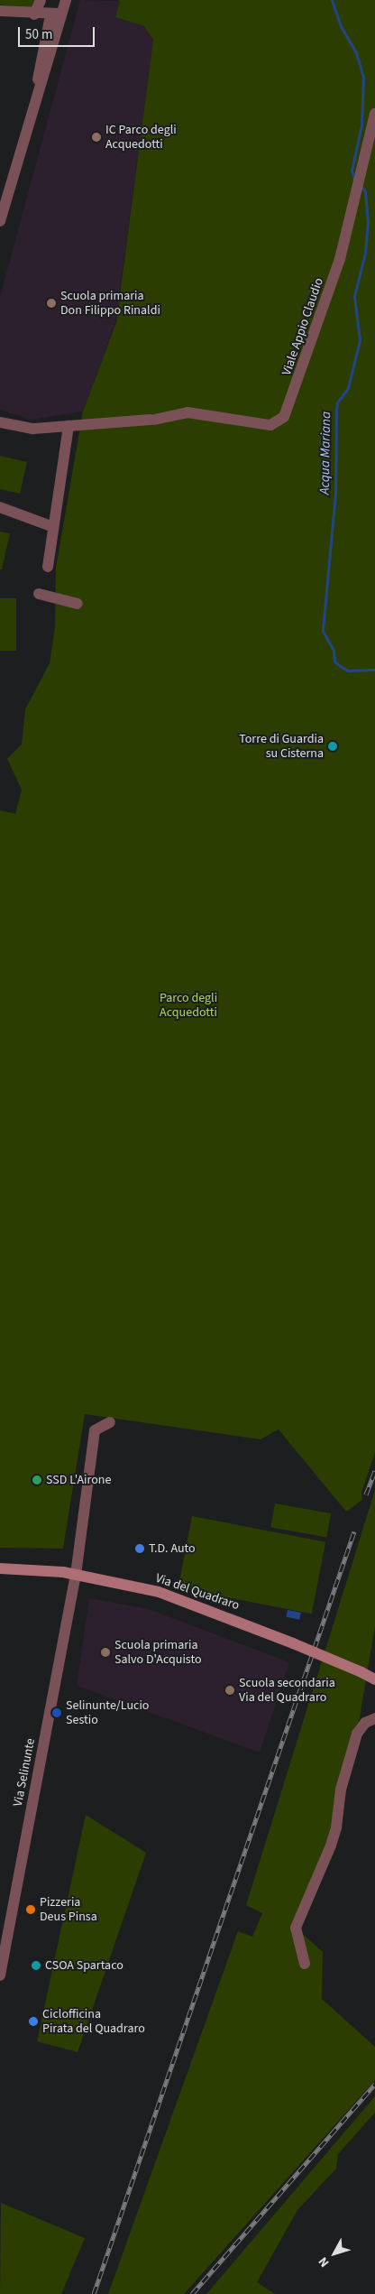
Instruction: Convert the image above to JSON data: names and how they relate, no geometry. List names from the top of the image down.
{
  "streets": {
    "main road": ["Via del Quadraro"],
    "street": ["Viale Appio Claudio", "Via Selinunte"]
  },
  "crossings": [
    ["Via del Quadraro", "Via Selinunte"]
  ],
  "water": ["Acqua Mariana"],
  "parks": ["Parco degli Acquedotti"],
  "places": [
    "IC Parco degli Acquedotti",
    "Scuola primaria Don Filippo Rinaldi",
    "Torre di Guardia su Cisterna",
    "SSD L'Airone",
    "T.D. Auto",
    "Scuola primaria Salvo D'Acquisto",
    "Scuola secondaria Via del Quadraro",
    "Selinunte/Lucio Sestio",
    "Pizzeria Deus Pinsa",
    "CSOA Spartaco",
    "Ciclofficina Pirata del Quadraro"
  ],
  "scale_bar": "50 m",
  "north": "bottom left"
}
